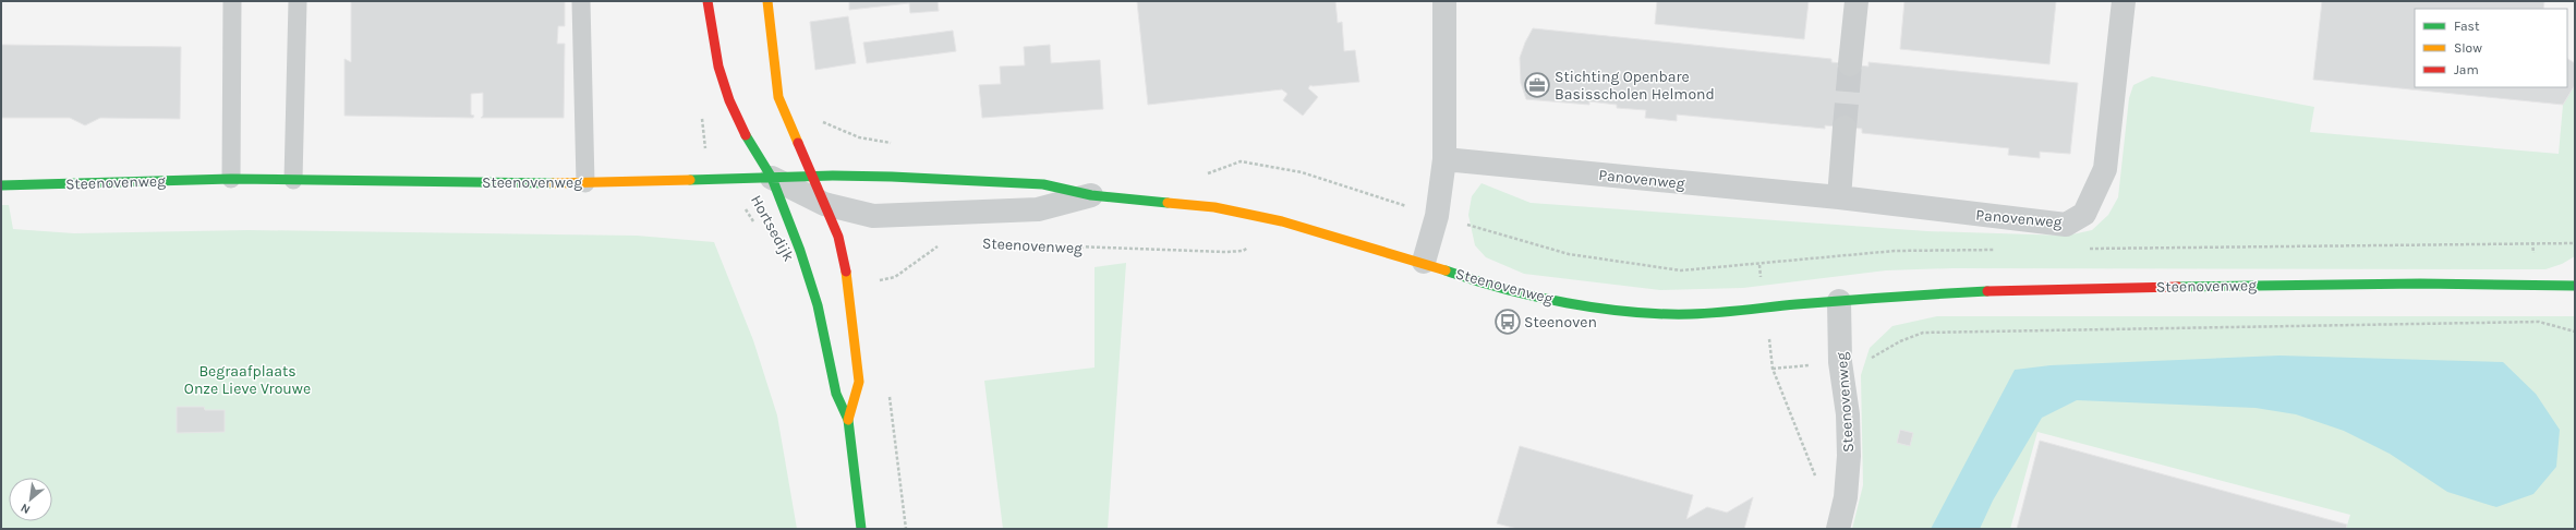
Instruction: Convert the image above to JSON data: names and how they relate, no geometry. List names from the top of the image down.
{
  "streets": {
    "street": ["Panovenweg", "Steenovenweg", "Hortsedijk"]
  },
  "crossings": [
    ["Steenovenweg", "Hortsedijk"]
  ],
  "parks": ["Begraafplaats Onze Lieve Vrouwe"],
  "places": {
    "office": ["Stichting Openbare Basisscholen Helmond"],
    "bus stop": ["Steenoven"]
  },
  "legend": ["Fast", "Slow", "Jam"],
  "north": "bottom left"
}
